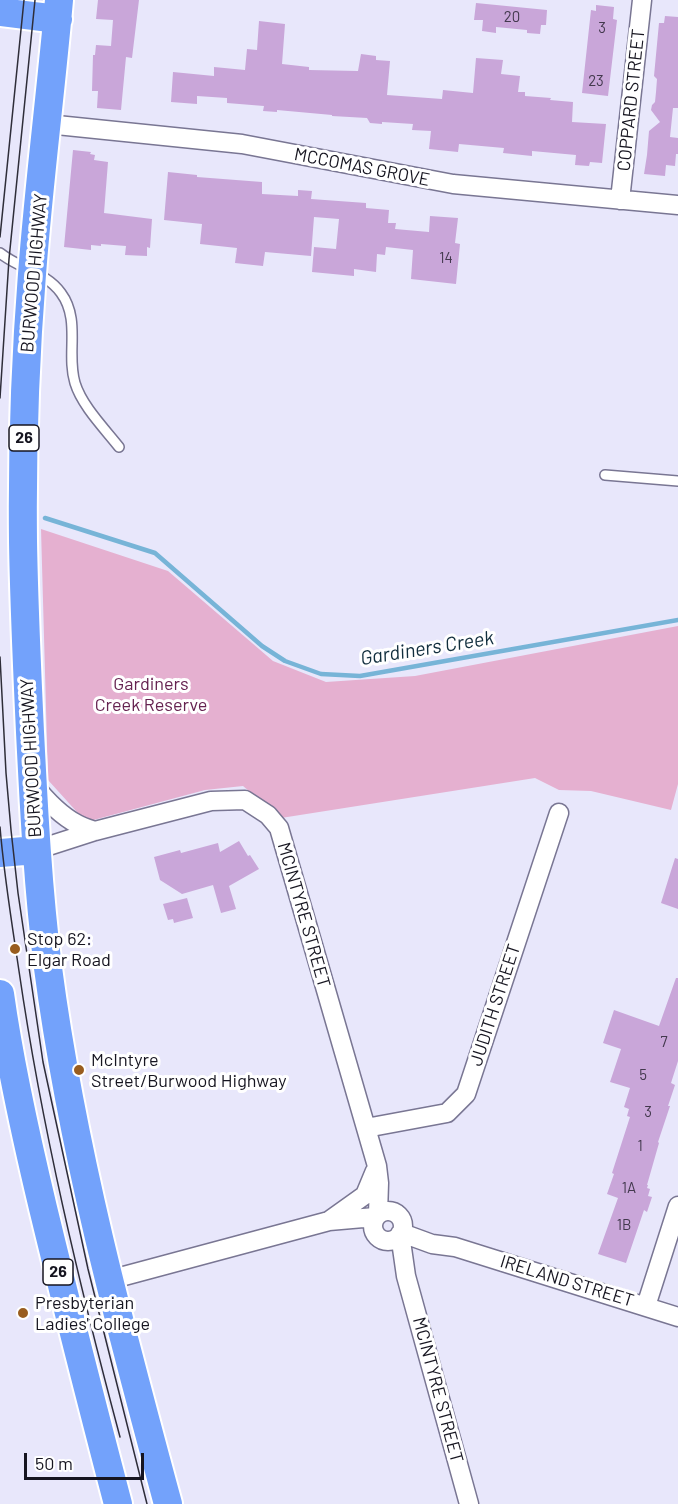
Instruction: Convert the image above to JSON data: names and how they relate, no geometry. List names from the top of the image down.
{
  "streets": {
    "highway": ["BURWOOD HIGHWAY", "26"],
    "street": [
      "COPPARD STREET",
      "MCCOMAS GROVE",
      "MCINTYRE STREET",
      "JUDITH STREET",
      "IRELAND STREET"
    ]
  },
  "crossings": [
    ["COPPARD STREET", "MCCOMAS GROVE"],
    ["MCCOMAS GROVE", "BURWOOD HIGHWAY"],
    ["BURWOOD HIGHWAY", "MCINTYRE STREET"],
    ["BURWOOD HIGHWAY", "IRELAND STREET"],
    ["MCINTYRE STREET", "JUDITH STREET"],
    ["MCINTYRE STREET", "IRELAND STREET"]
  ],
  "water": ["Gardiners Creek"],
  "parks": ["Gardiners Creek Reserve"],
  "places": ["Stop 62: Elgar Road", "McIntyre Street/Burwood Highway", "Presbyterian Ladies' College"],
  "house_numbers": [
    "20",
    "3",
    "23",
    "14",
    "7",
    "5",
    "3",
    "1",
    "1A",
    "1B"
  ],
  "scale_bar": "50 m"
}
